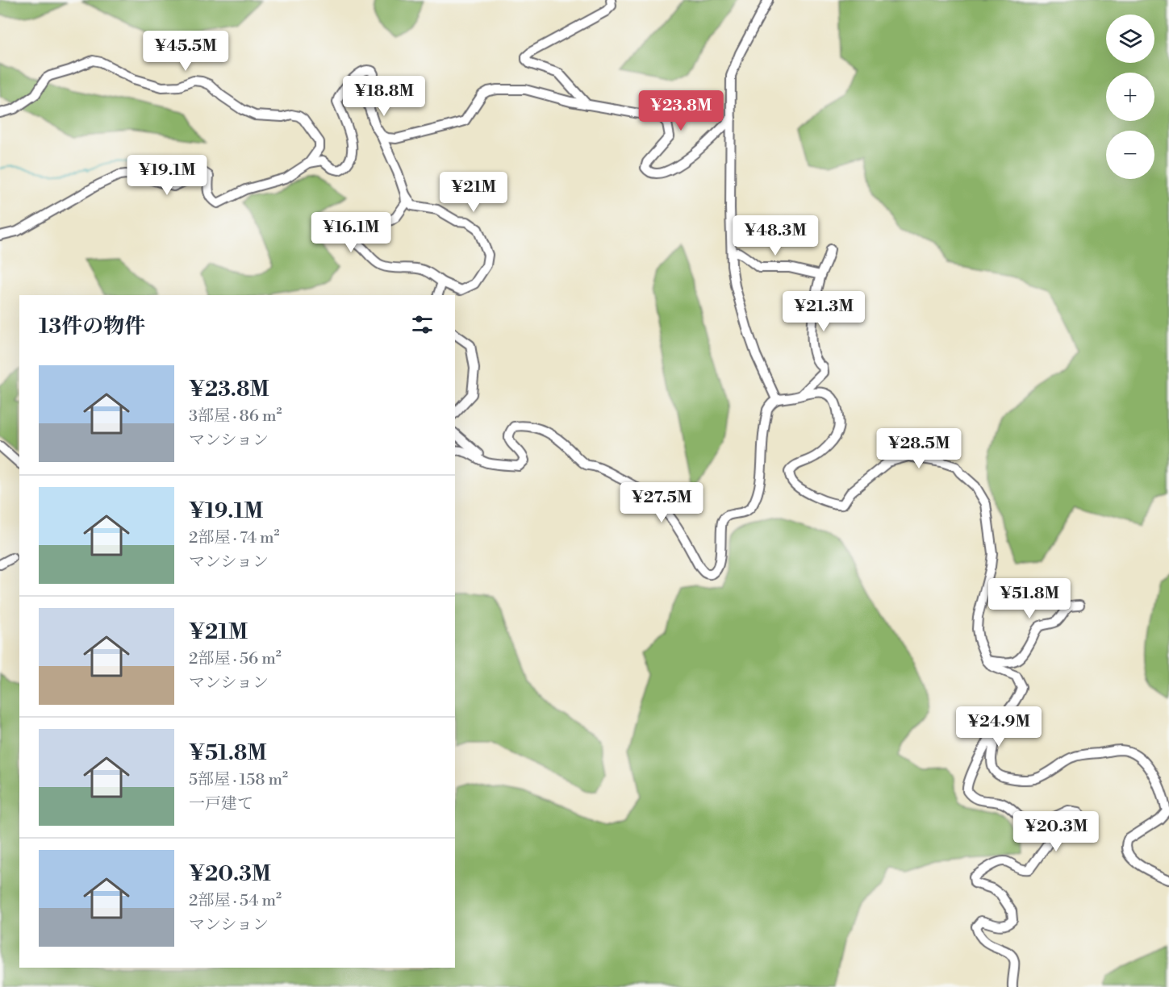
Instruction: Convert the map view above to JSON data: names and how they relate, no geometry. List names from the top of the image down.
{
  "page": {
    "map_buttons": ["+", "−"],
    "price": [
      "¥45.5M",
      "¥18.8M",
      "¥23.8M",
      "¥19.1M",
      "¥21M",
      "¥16.1M",
      "¥48.3M",
      "¥21.3M",
      "¥28.5M",
      "¥27.5M",
      "¥51.8M",
      "¥24.9M",
      "¥20.3M"
    ],
    "heading": "13件の物件",
    "list": [
      {
        "name": "¥23.8M",
        "note": "3部屋 · 86 m² · マンション"
      },
      {
        "name": "¥19.1M",
        "note": "2部屋 · 74 m² · マンション"
      },
      {
        "name": "¥21M",
        "note": "2部屋 · 56 m² · マンション"
      },
      {
        "name": "¥51.8M",
        "note": "5部屋 · 158 m² · 一戸建て"
      },
      {
        "name": "¥20.3M",
        "note": "2部屋 · 54 m² · マンション"
      }
    ]
  }
}
